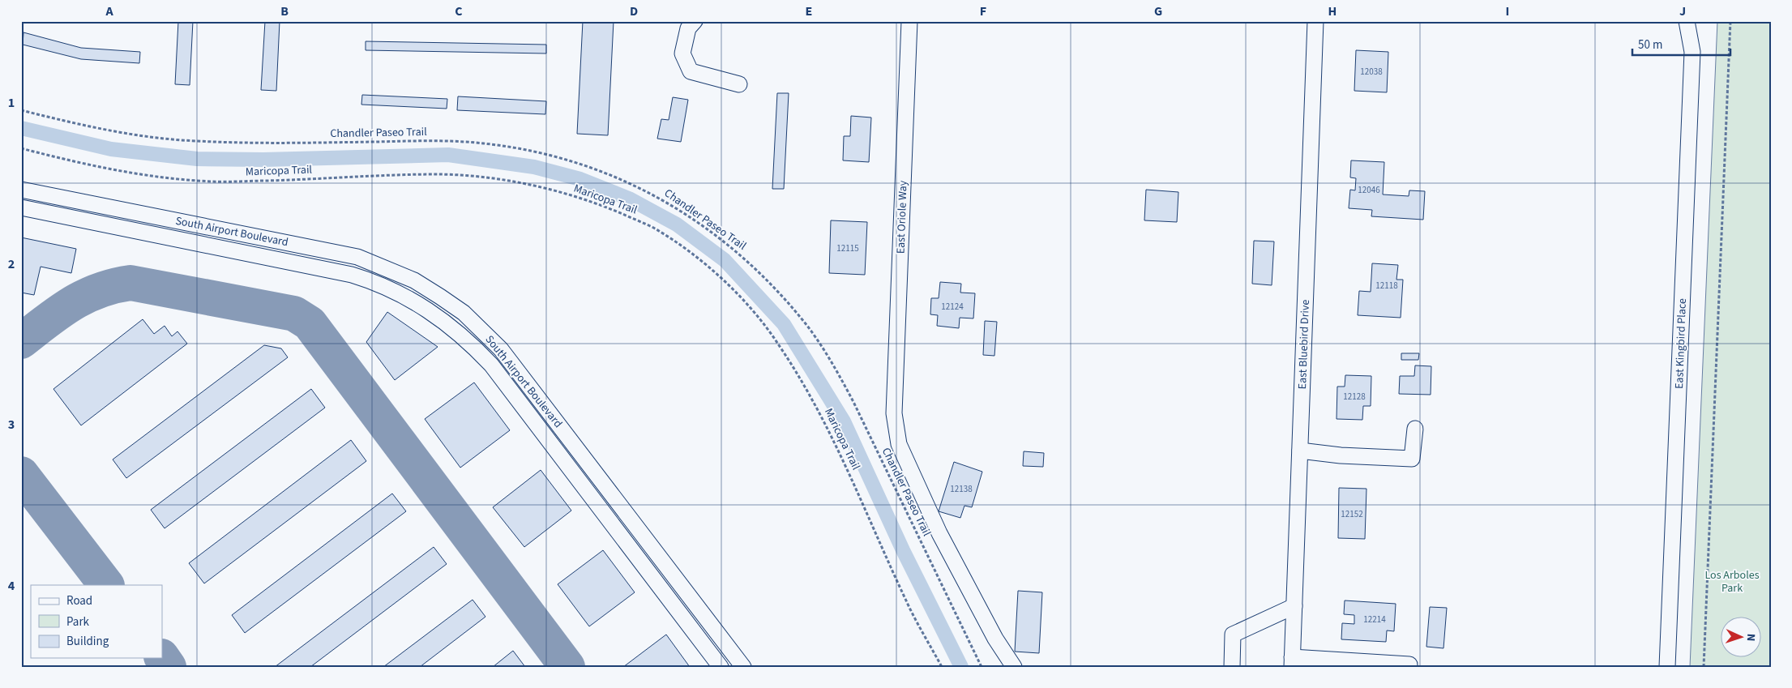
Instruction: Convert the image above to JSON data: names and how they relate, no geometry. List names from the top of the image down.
{
  "streets": {
    "street": [
      "East Oriole Way",
      "South Airport Boulevard",
      "East Kingbird Place",
      "East Bluebird Drive"
    ],
    "path": ["Chandler Paseo Trail", "Maricopa Trail"]
  },
  "parks": ["Los Arboles Park"],
  "house_numbers": [
    "12038",
    "12046",
    "12115",
    "12118",
    "12124",
    "12128",
    "12138",
    "12152",
    "12214"
  ],
  "legend": ["Road", "Park", "Building"],
  "scale_bar": "50 m",
  "north": "right",
  "grid": {
    "columns": [
      "A",
      "B",
      "C",
      "D",
      "E",
      "F",
      "G",
      "H",
      "I",
      "J"
    ],
    "rows": [
      "1",
      "2",
      "3",
      "4"
    ]
  }
}
